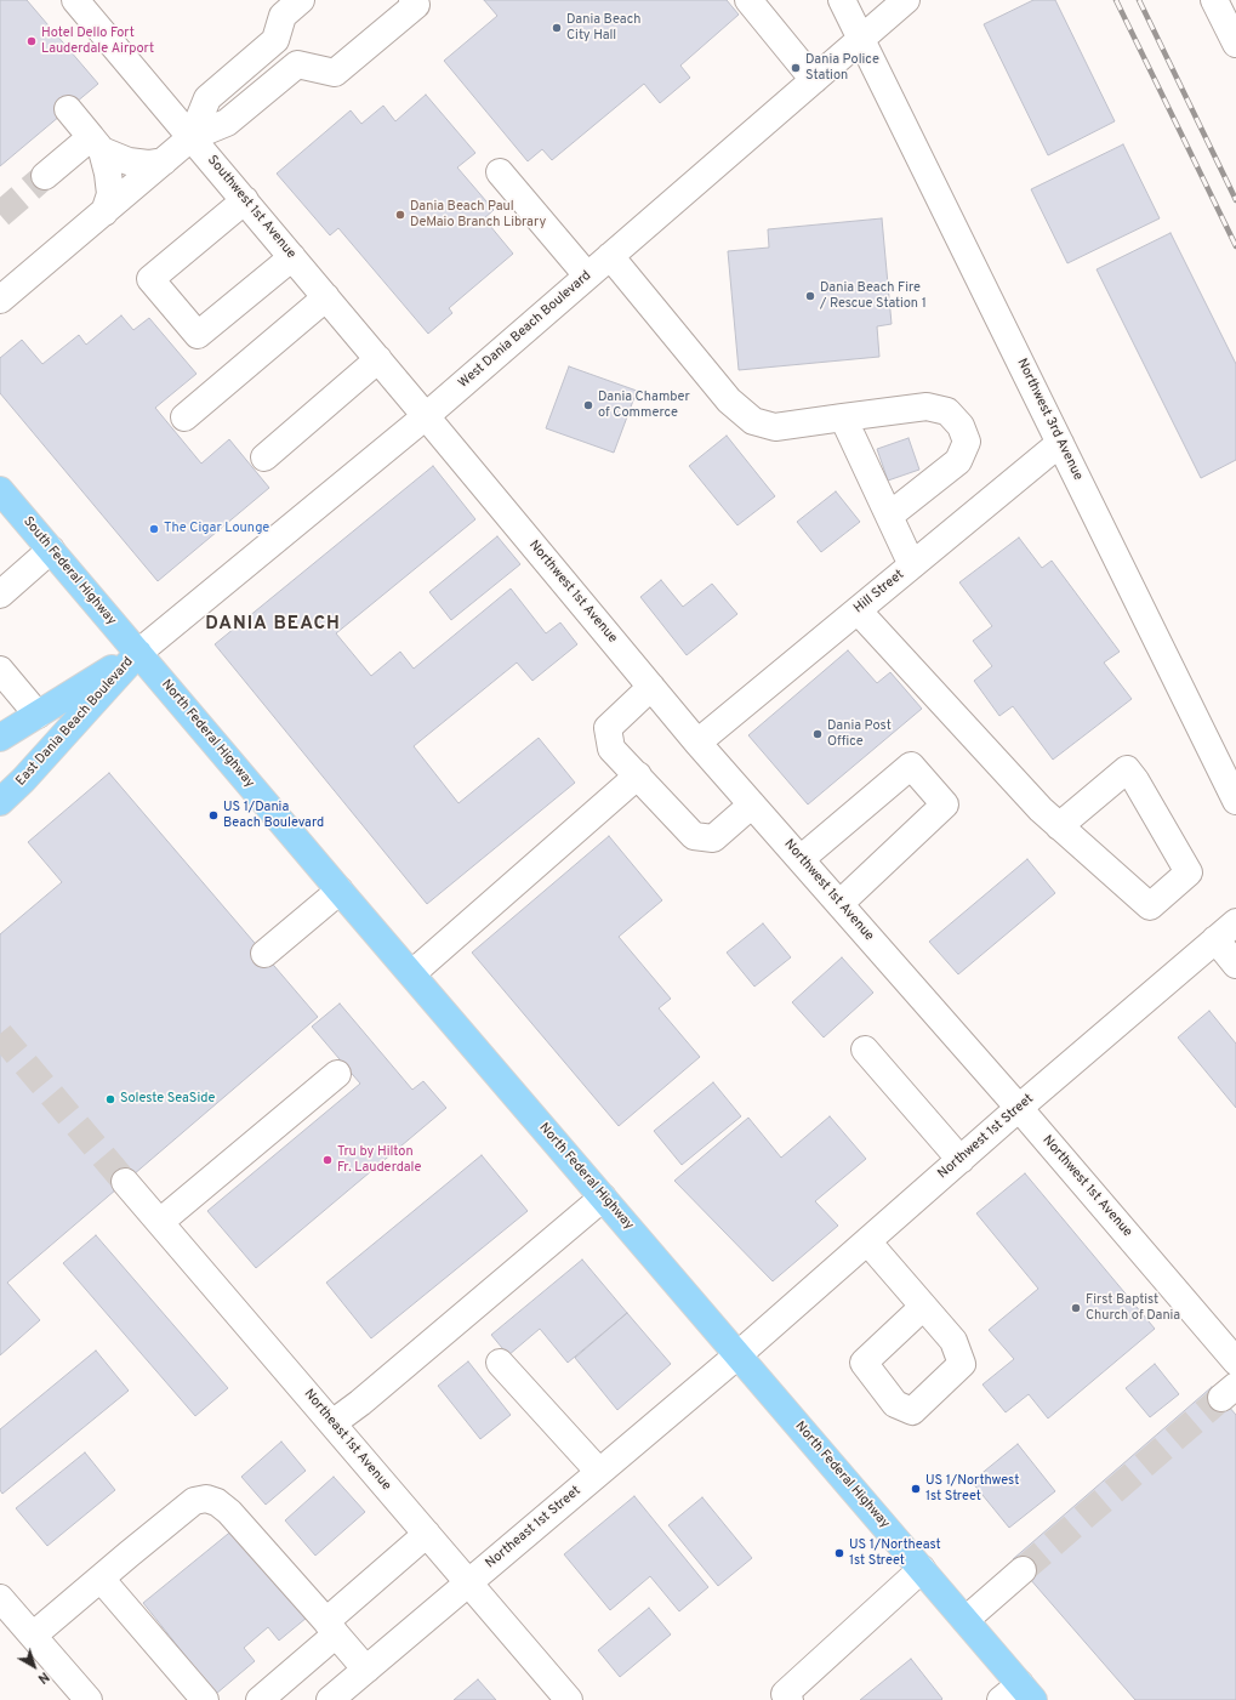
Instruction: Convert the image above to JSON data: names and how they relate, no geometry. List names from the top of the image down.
{
  "streets": {
    "main road": ["South Federal Highway", "East Dania Beach Boulevard", "North Federal Highway"],
    "street": [
      "Southwest 1st Avenue",
      "West Dania Beach Boulevard",
      "Northwest 3rd Avenue",
      "Northwest 1st Avenue",
      "Hill Street",
      "Northwest 1st Street",
      "Northeast 1st Avenue",
      "Northeast 1st Street"
    ]
  },
  "crossings": [
    ["Southwest 1st Avenue", "West Dania Beach Boulevard"],
    ["Southwest 1st Avenue", "Northwest 1st Avenue"],
    ["West Dania Beach Boulevard", "Northwest 3rd Avenue"],
    ["West Dania Beach Boulevard", "South Federal Highway"],
    ["West Dania Beach Boulevard", "Northwest 1st Avenue"],
    ["West Dania Beach Boulevard", "East Dania Beach Boulevard"],
    ["West Dania Beach Boulevard", "North Federal Highway"],
    ["Northwest 3rd Avenue", "Hill Street"],
    ["South Federal Highway", "East Dania Beach Boulevard"],
    ["South Federal Highway", "North Federal Highway"],
    ["Northwest 1st Avenue", "Hill Street"],
    ["Northwest 1st Avenue", "Northwest 1st Street"],
    ["East Dania Beach Boulevard", "North Federal Highway"],
    ["North Federal Highway", "Northwest 1st Street"],
    ["North Federal Highway", "Northeast 1st Street"],
    ["Northwest 1st Street", "Northeast 1st Street"],
    ["Northeast 1st Avenue", "Northeast 1st Street"]
  ],
  "districts": ["DANIA BEACH"],
  "places": [
    "Dania Beach City Hall",
    "Hotel Dello Fort Lauderdale Airport",
    "Dania Police Station",
    "Dania Beach Paul DeMaio Branch Library",
    "Dania Beach Fire / Rescue Station 1",
    "Dania Chamber of Commerce",
    "The Cigar Lounge",
    "Dania Post Office",
    "US 1/Dania Beach Boulevard",
    "Soleste SeaSide",
    "Tru by Hilton Fr. Lauderdale",
    "First Baptist Church of Dania",
    "US 1/Northwest 1st Street",
    "US 1/Northeast 1st Street"
  ],
  "north": "bottom right"
}
